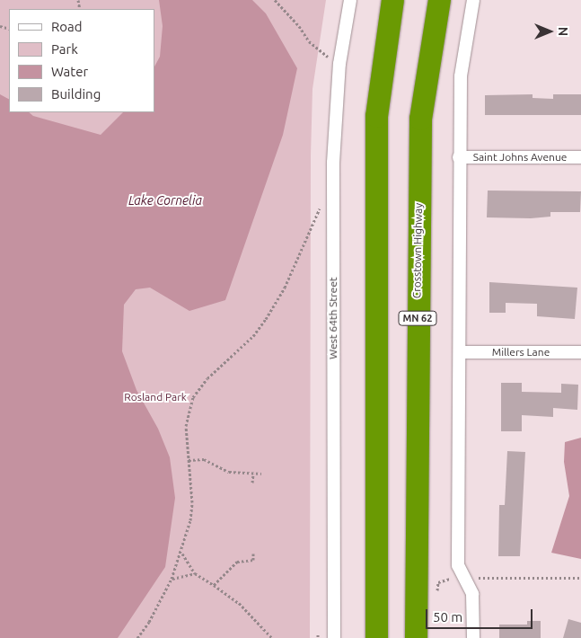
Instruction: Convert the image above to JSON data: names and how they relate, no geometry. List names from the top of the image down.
{
  "streets": {
    "highway": ["Crosstown Highway", "MN 62"],
    "street": ["Saint Johns Avenue", "West 64th Street", "Millers Lane"]
  },
  "water": ["Lake Cornelia"],
  "parks": ["Rosland Park"],
  "legend": [
    "Road",
    "Park",
    "Water",
    "Building"
  ],
  "scale_bar": "50 m",
  "north": "right"
}
